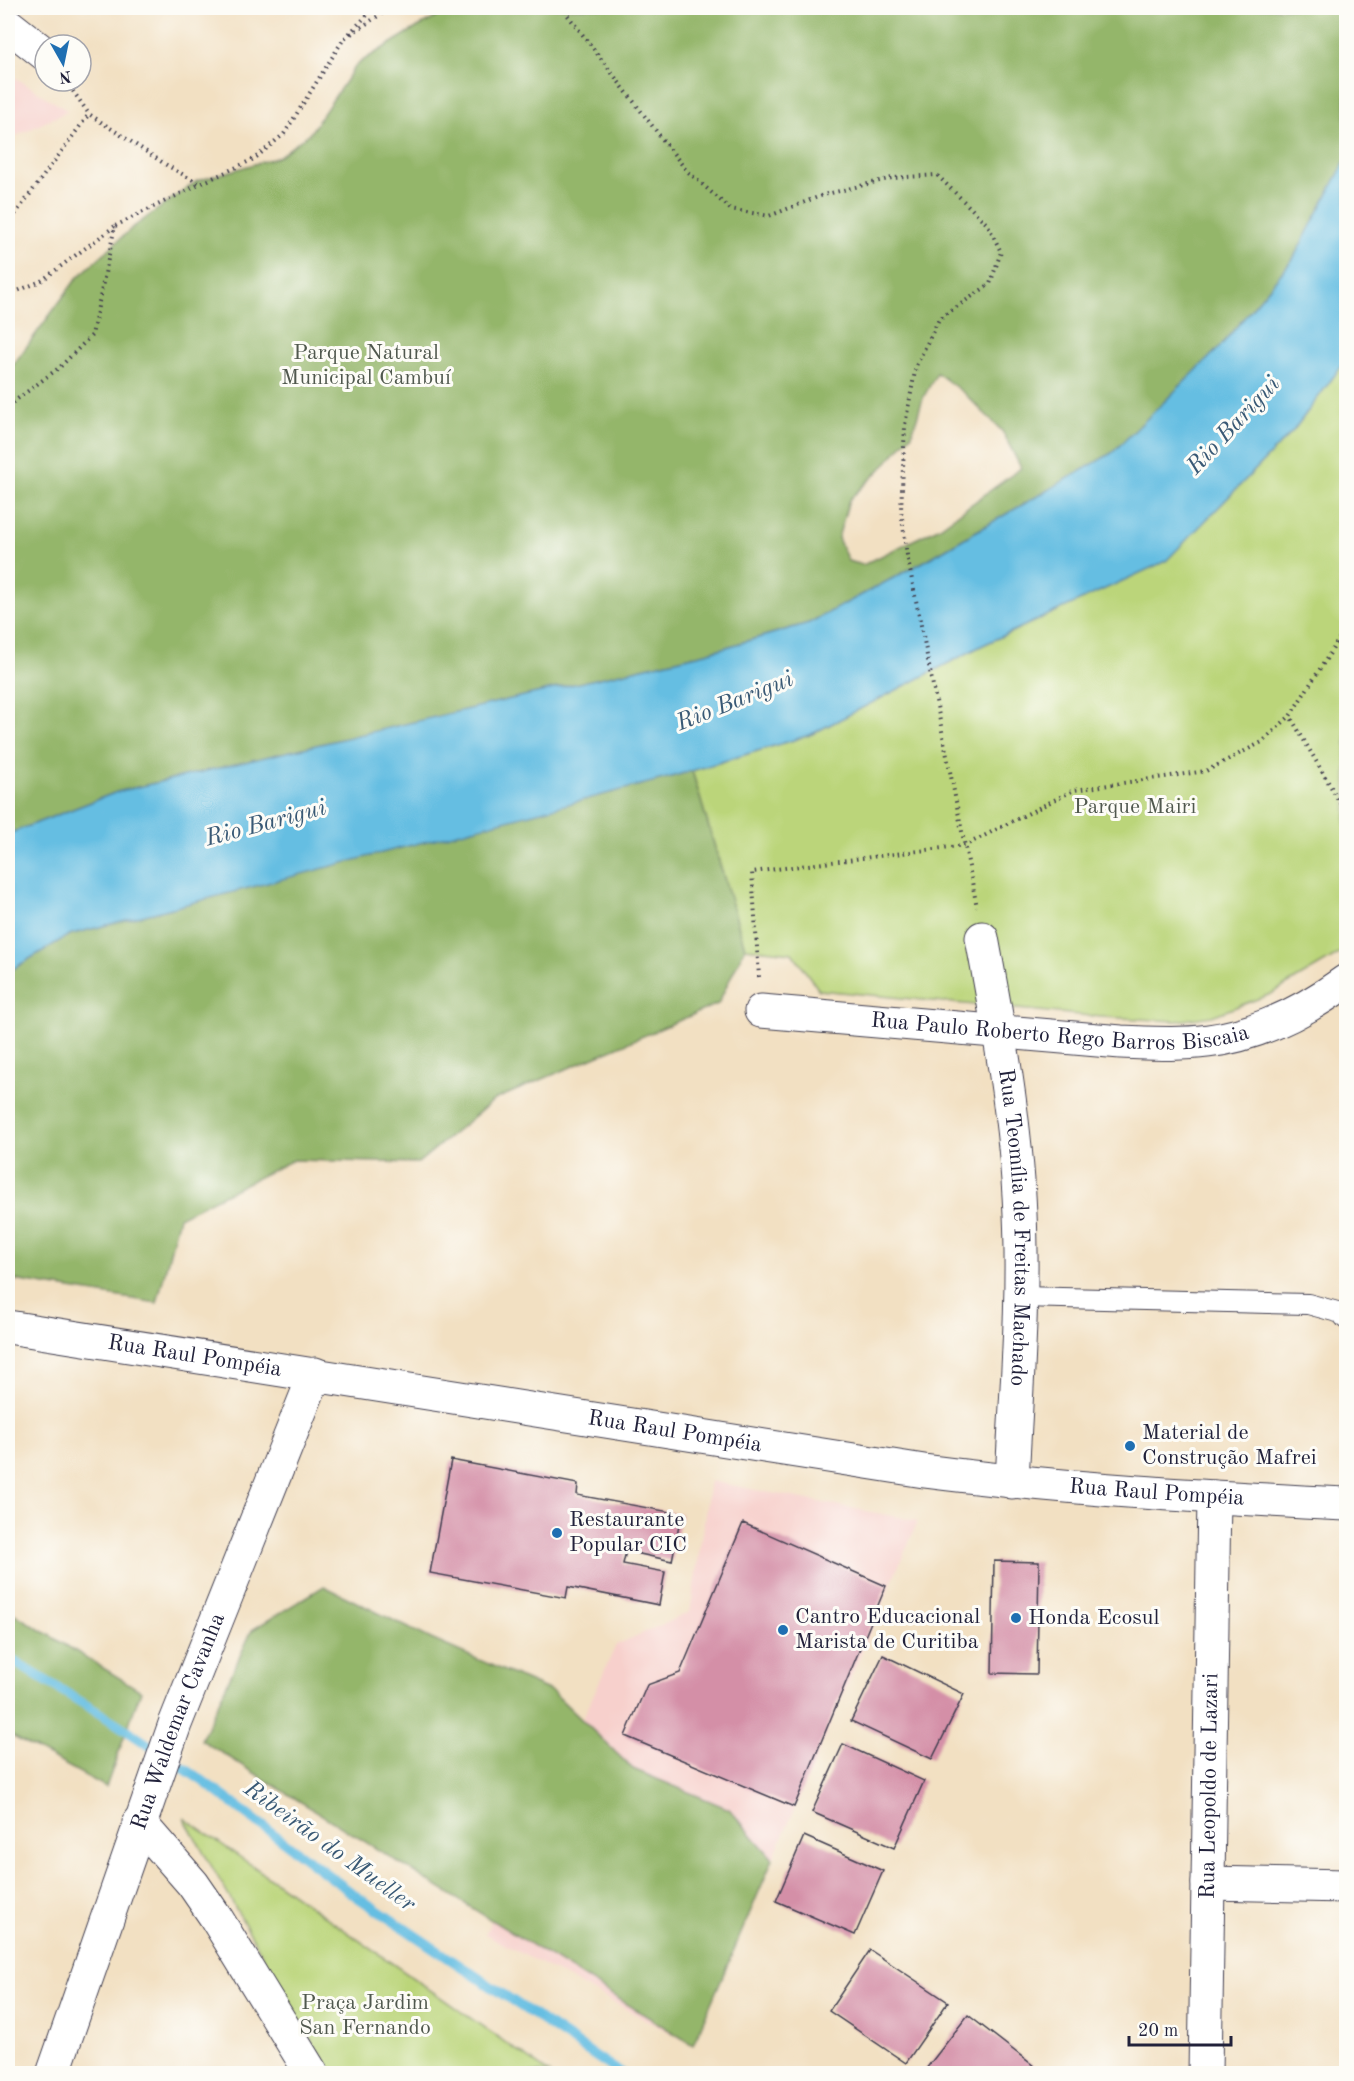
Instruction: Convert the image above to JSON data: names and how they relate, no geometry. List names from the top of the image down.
{
  "streets": {
    "street": [
      "Rua Paulo Roberto Rego Barros Biscaia",
      "Rua Teomília de Freitas Machado",
      "Rua Raul Pompéia",
      "Rua Waldemar Cavanha",
      "Rua Leopoldo de Lazari"
    ]
  },
  "crossings": [
    ["Rua Paulo Roberto Rego Barros Biscaia", "Rua Teomília de Freitas Machado"],
    ["Rua Teomília de Freitas Machado", "Rua Raul Pompéia"],
    ["Rua Raul Pompéia", "Rua Waldemar Cavanha"],
    ["Rua Raul Pompéia", "Rua Leopoldo de Lazari"]
  ],
  "water": ["Rio Barigui", "Ribeirão do Mueller"],
  "parks": ["Parque Natural Municipal Cambuí", "Parque Mairi", "Praça Jardim San Fernando"],
  "places": [
    "Material de Construção Mafrei",
    "Restaurante Popular CIC",
    "Honda Ecosul",
    "Cantro Educacional Marista de Curitiba"
  ],
  "scale_bar": "20 m",
  "north": "bottom"
}
